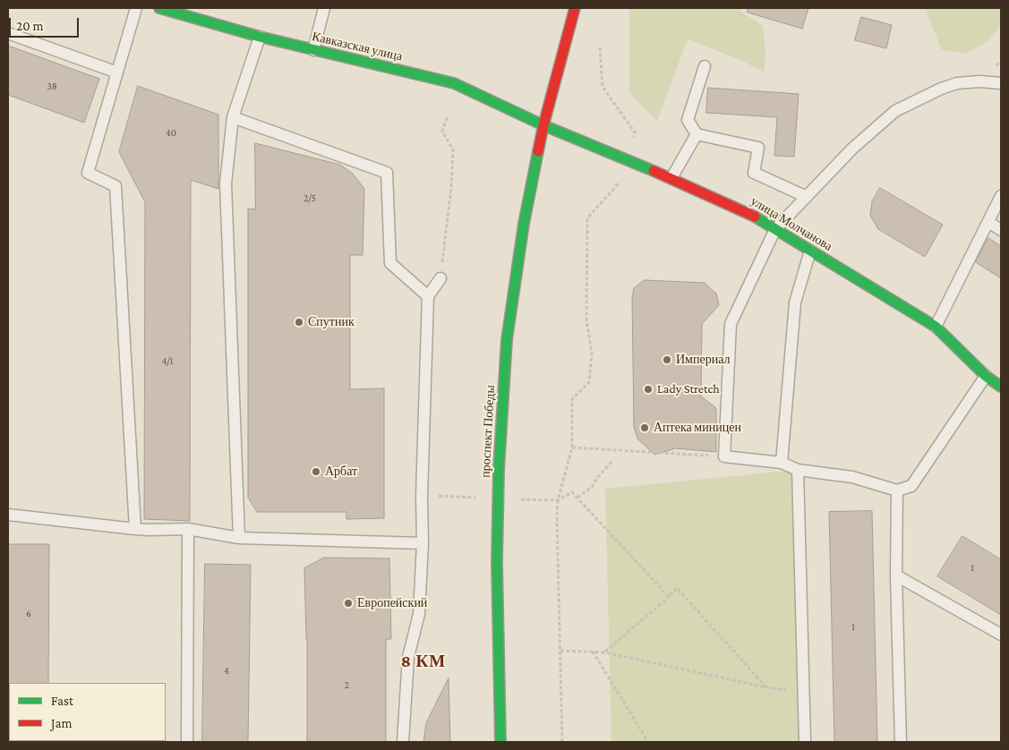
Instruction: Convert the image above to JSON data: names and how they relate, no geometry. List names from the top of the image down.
{
  "streets": {
    "street": ["Кавказская улица", "улица Молчанова", "проспект Победы"]
  },
  "crossings": [
    ["Кавказская улица", "улица Молчанова"],
    ["Кавказская улица", "проспект Победы"],
    ["улица Молчанова", "проспект Победы"]
  ],
  "districts": ["8 КМ"],
  "places": [
    "Спутник",
    "Империал",
    "Lady Stretch",
    "Аптека миницен",
    "Арбат",
    "Европейский"
  ],
  "house_numbers": [
    "38",
    "40",
    "2/5",
    "4/1",
    "1",
    "6",
    "1",
    "4",
    "2"
  ],
  "legend": ["Fast", "Jam"],
  "scale_bar": "20 m"
}
